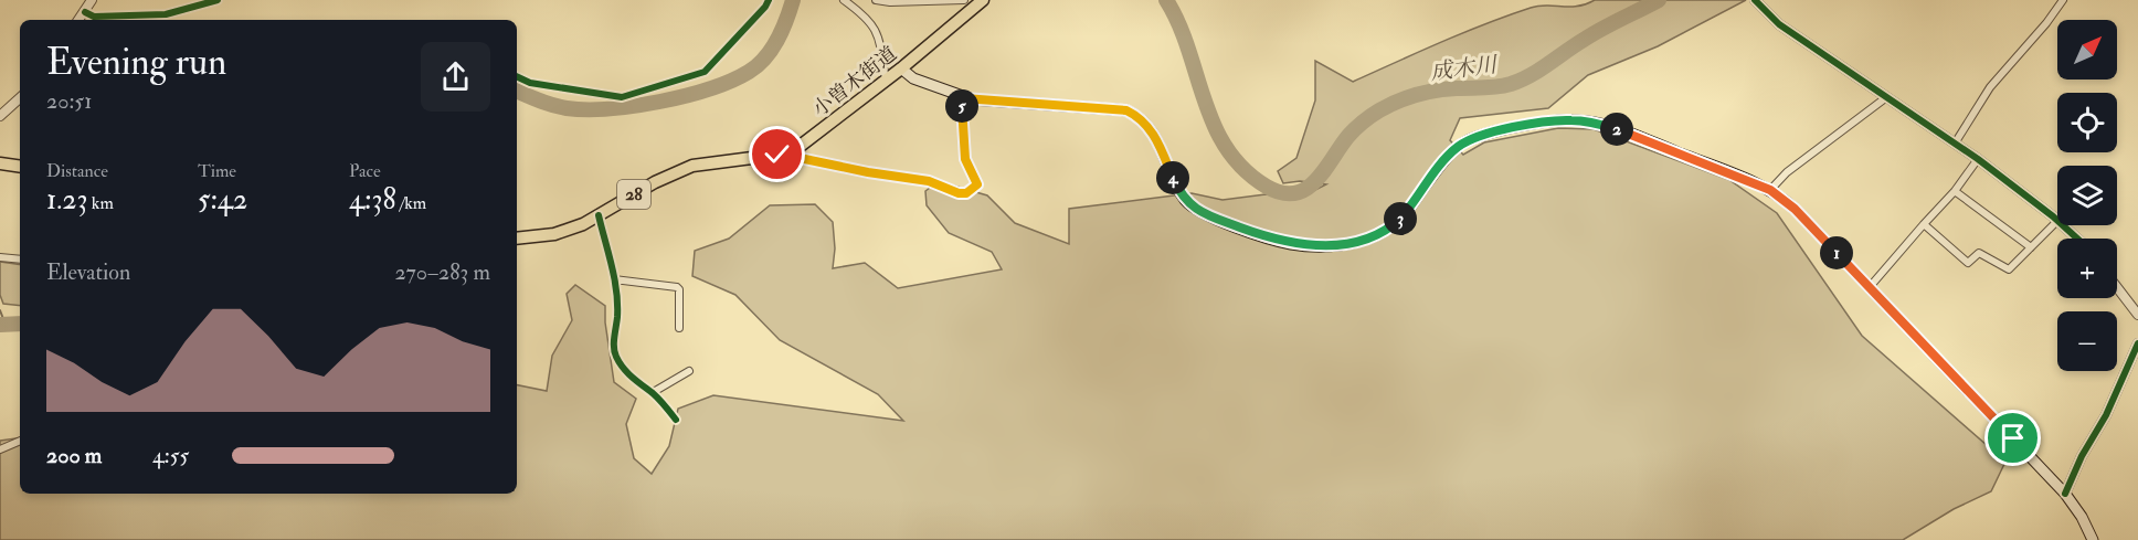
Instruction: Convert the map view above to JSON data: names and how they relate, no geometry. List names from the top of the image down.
{
  "streets": {
    "main road": ["小曽木街道", "28"]
  },
  "water": ["成木川"],
  "north": "top right",
  "page": {
    "map_buttons": ["+", "−"],
    "heading": ["Evening run", "20:51"],
    "pins": [
      "5",
      "2",
      "4",
      "3",
      "1"
    ],
    "stats": [
      ["Distance", "1.23 km"],
      ["Time", "5:42"],
      ["Pace", "4:38 /km"]
    ],
    "chart": ["Elevation", "270–283 m"],
    "list": [
      {
        "name": "200 m",
        "note": "4:55"
      }
    ]
  }
}
